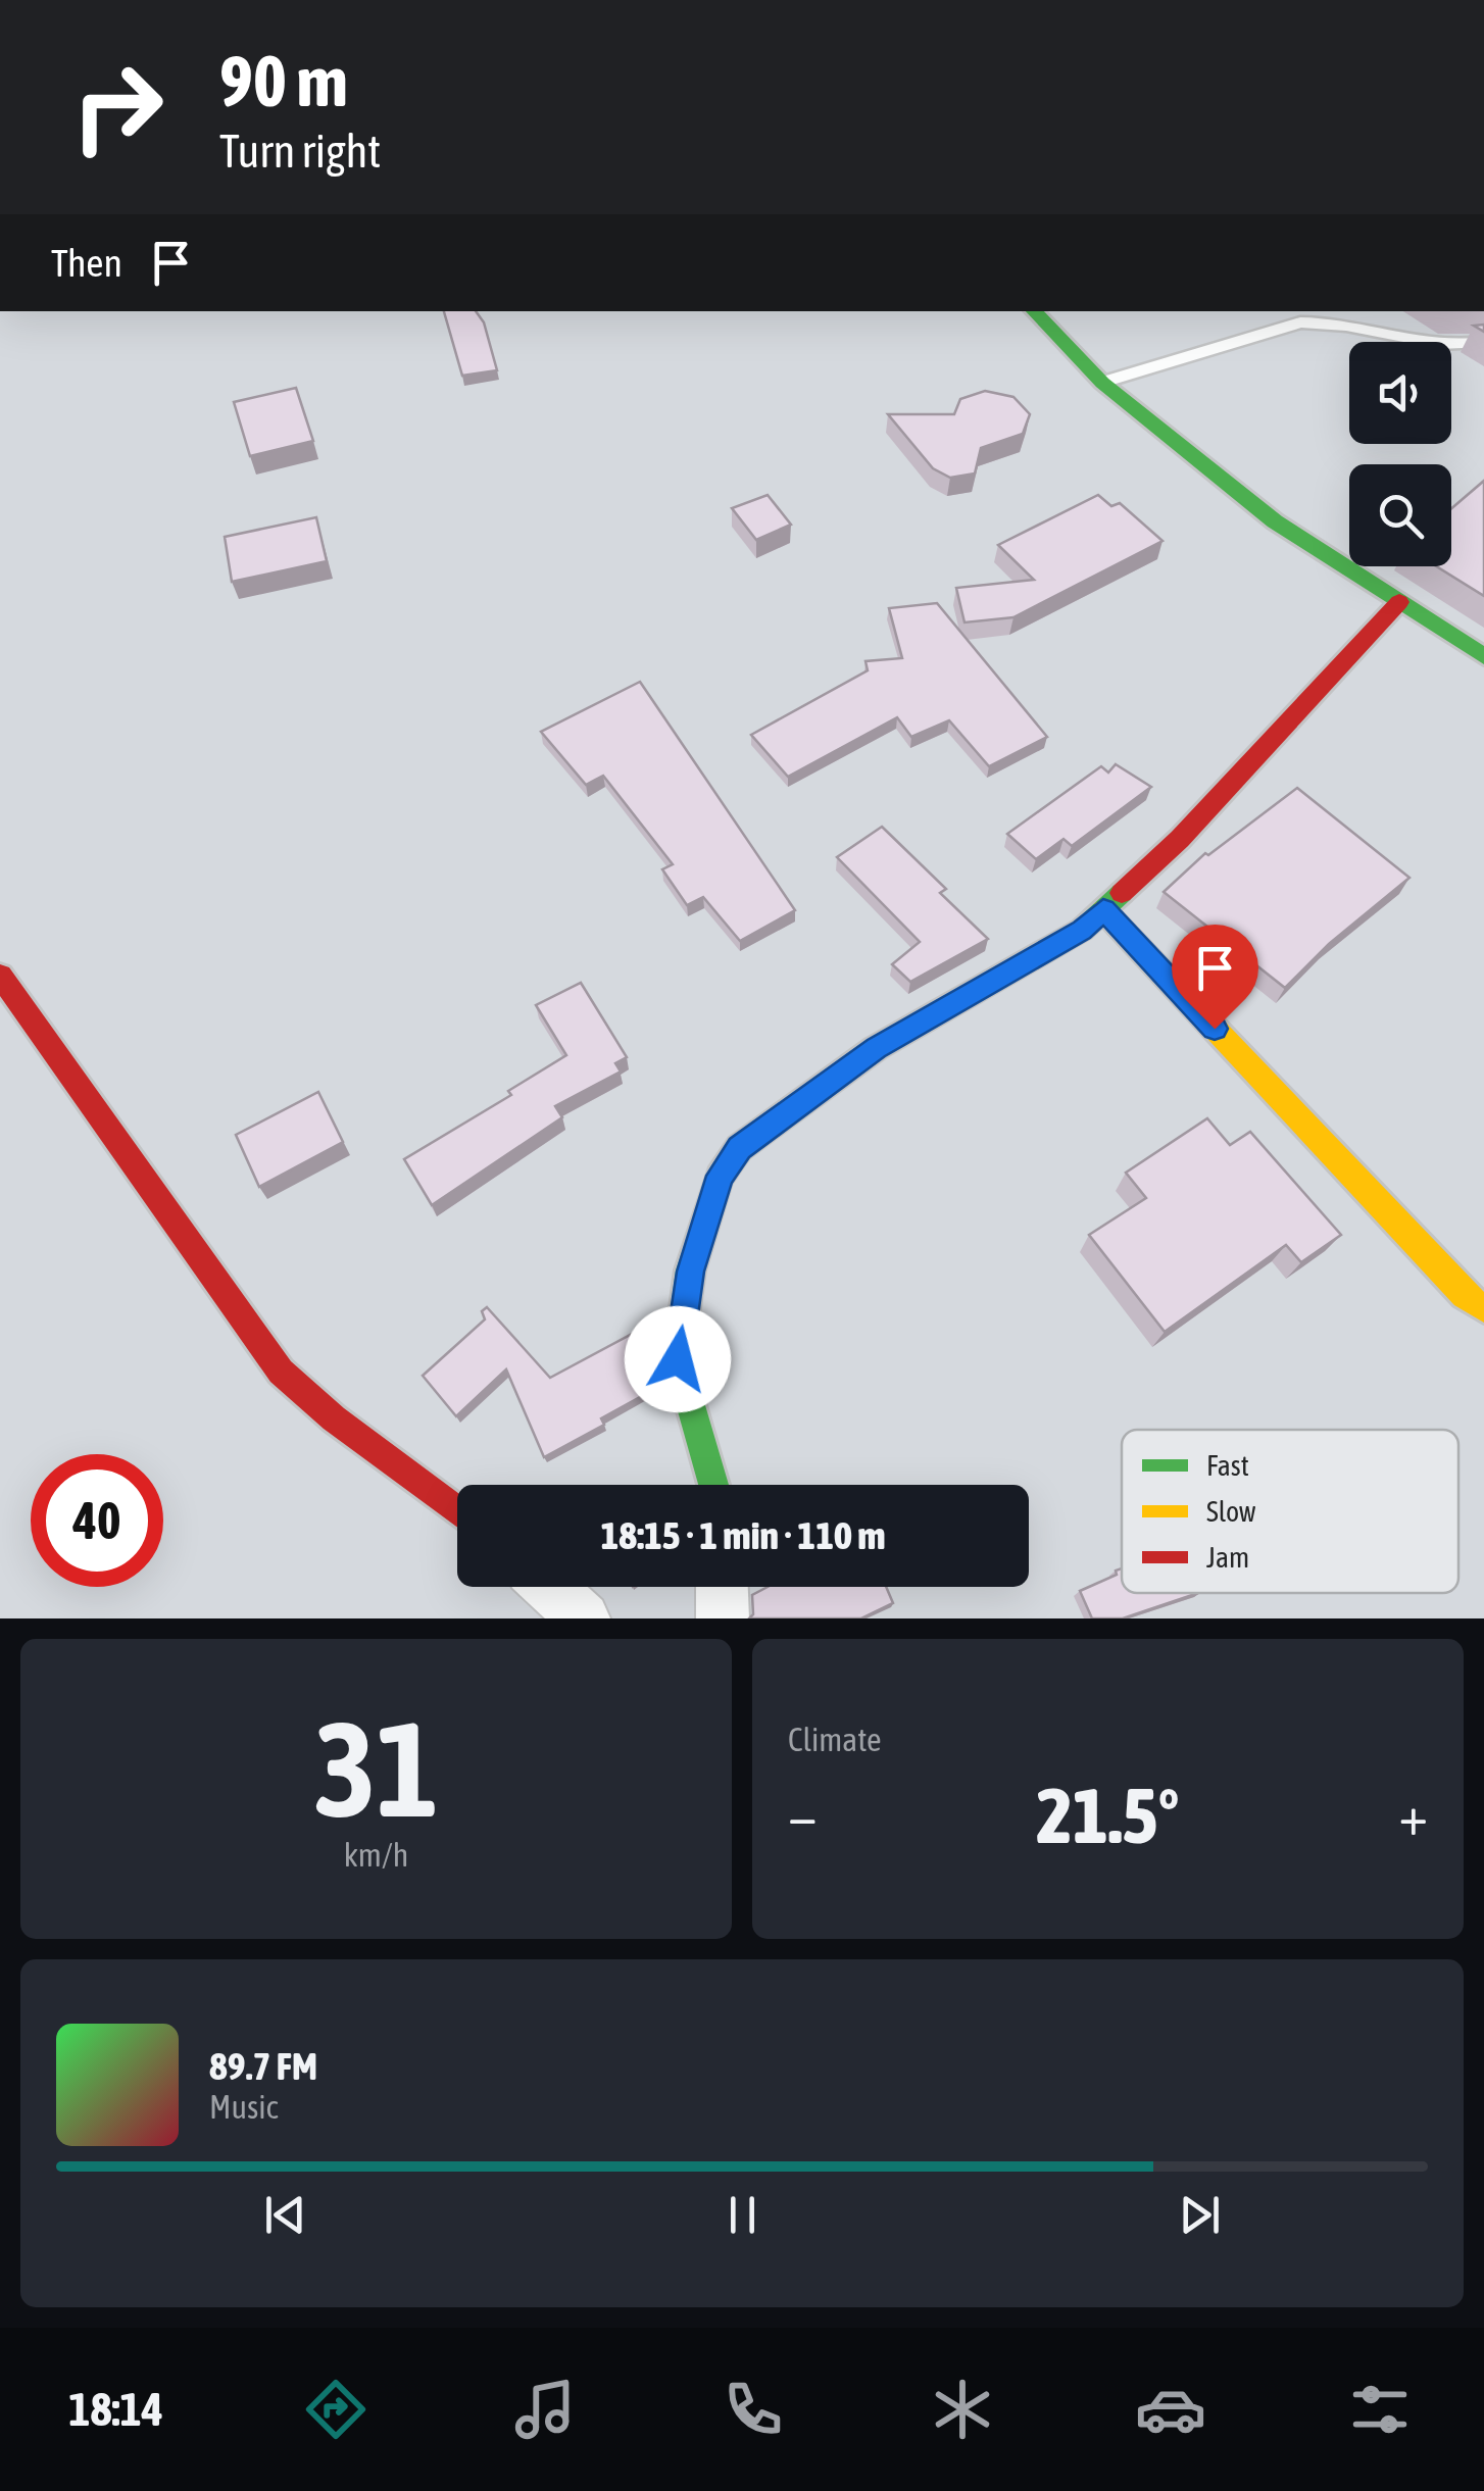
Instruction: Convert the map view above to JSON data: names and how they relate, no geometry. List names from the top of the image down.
{
  "legend": ["Fast", "Slow", "Jam"],
  "page": {
    "turn": ["90 m", "Turn right"],
    "then": "Then",
    "limit": "40",
    "trip": "18:15 · 1 min · 110 m",
    "tile": [
      ["31", "km/h"],
      "Climate"
    ],
    "heat": ["−", "21.5°", "+"],
    "song": ["89.7 FM", "Music"],
    "tabs": "18:14"
  }
}
